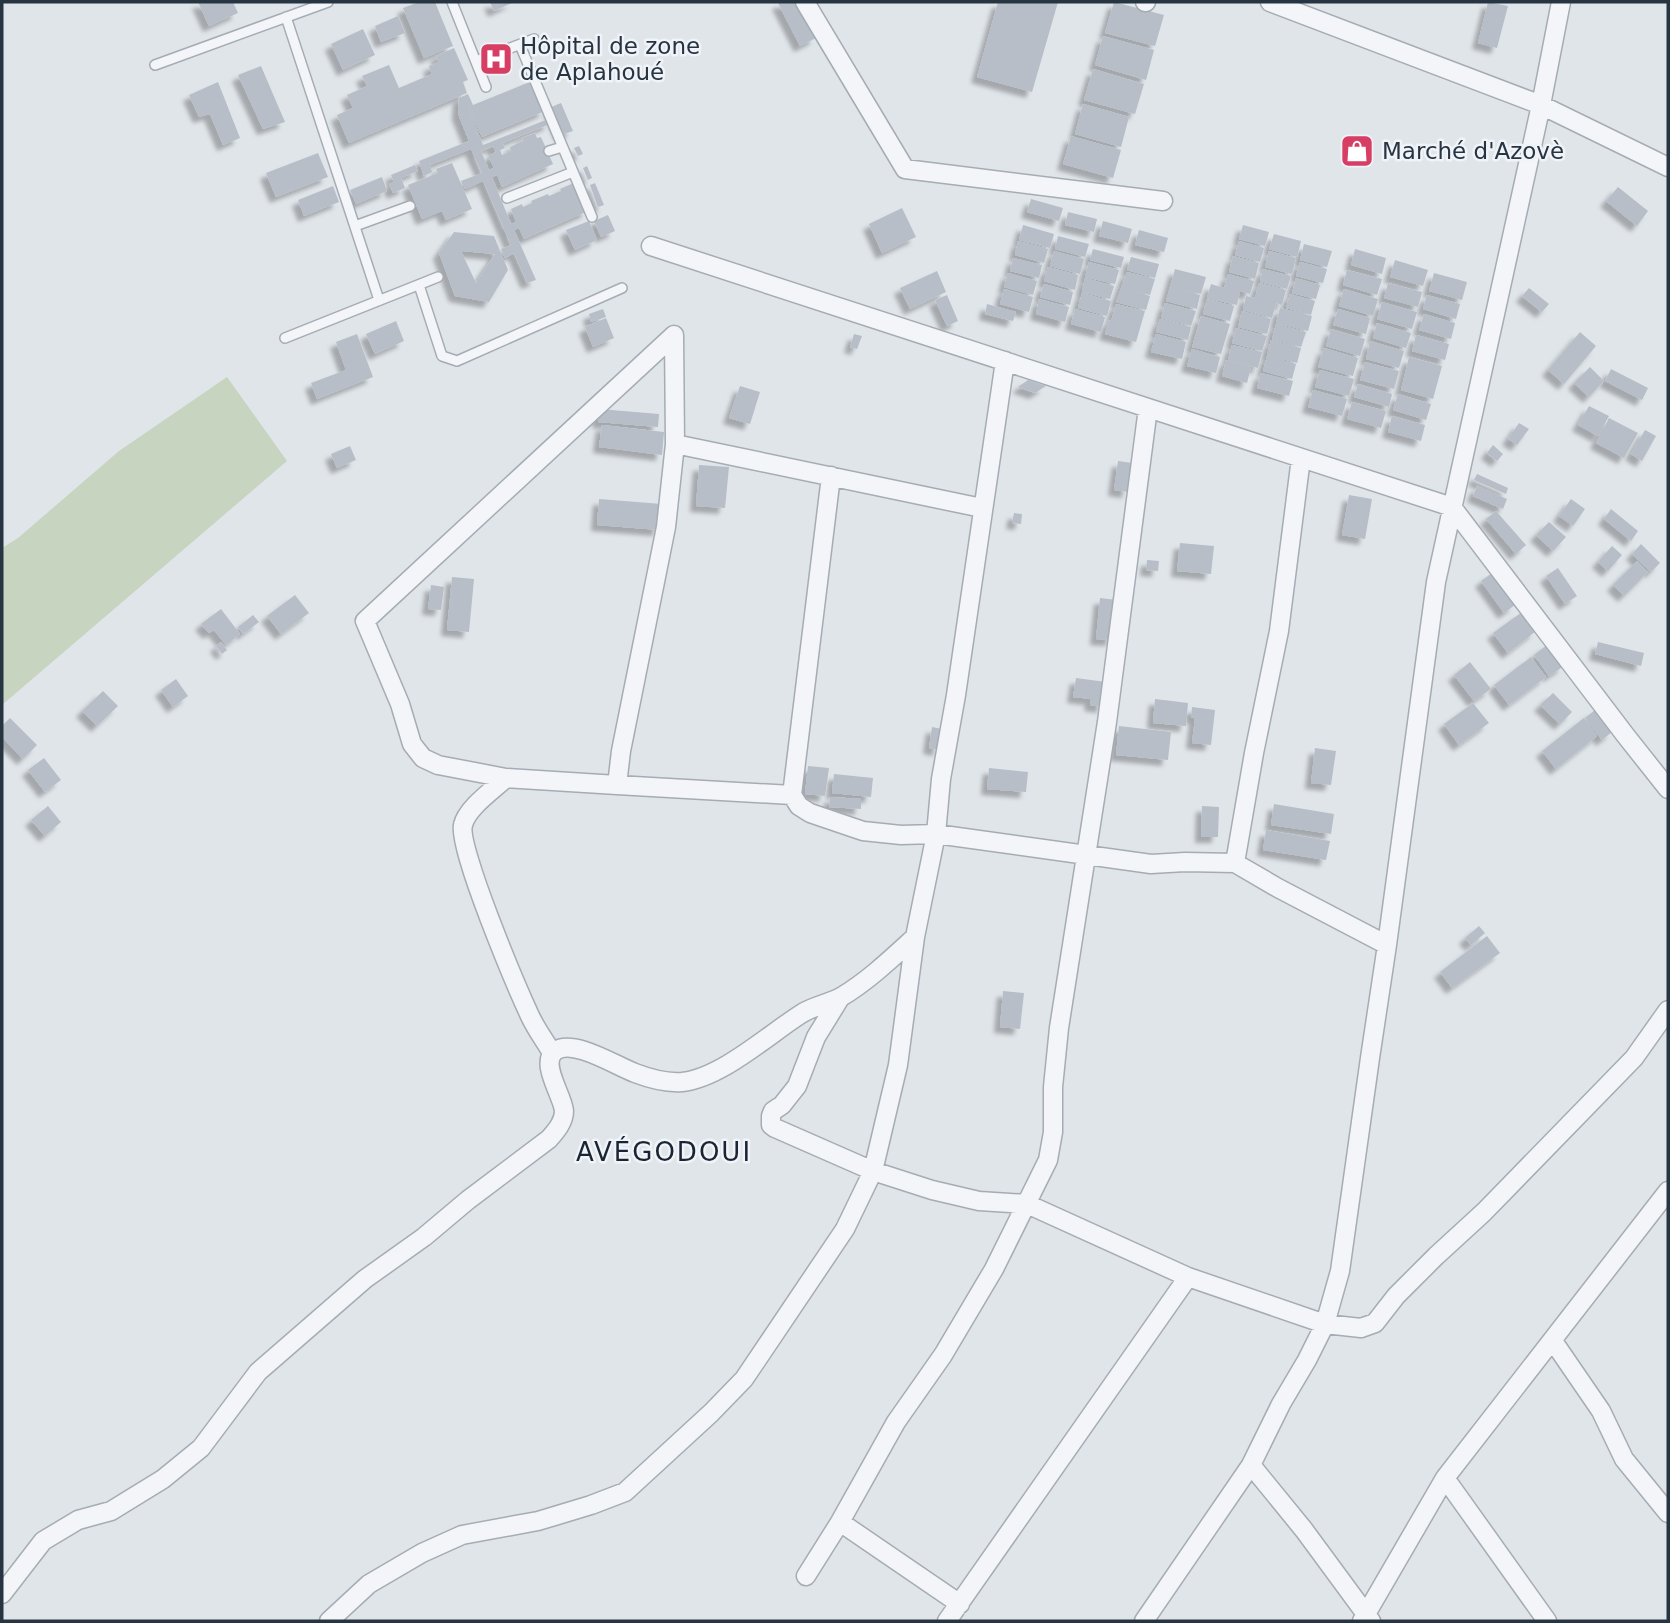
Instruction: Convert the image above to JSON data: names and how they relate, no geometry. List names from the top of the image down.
{
  "districts": ["AVÉGODOUI"],
  "places": {
    "hospital": ["Hôpital de zone de Aplahoué"],
    "shop": ["Marché d'Azovè"]
  }
}
